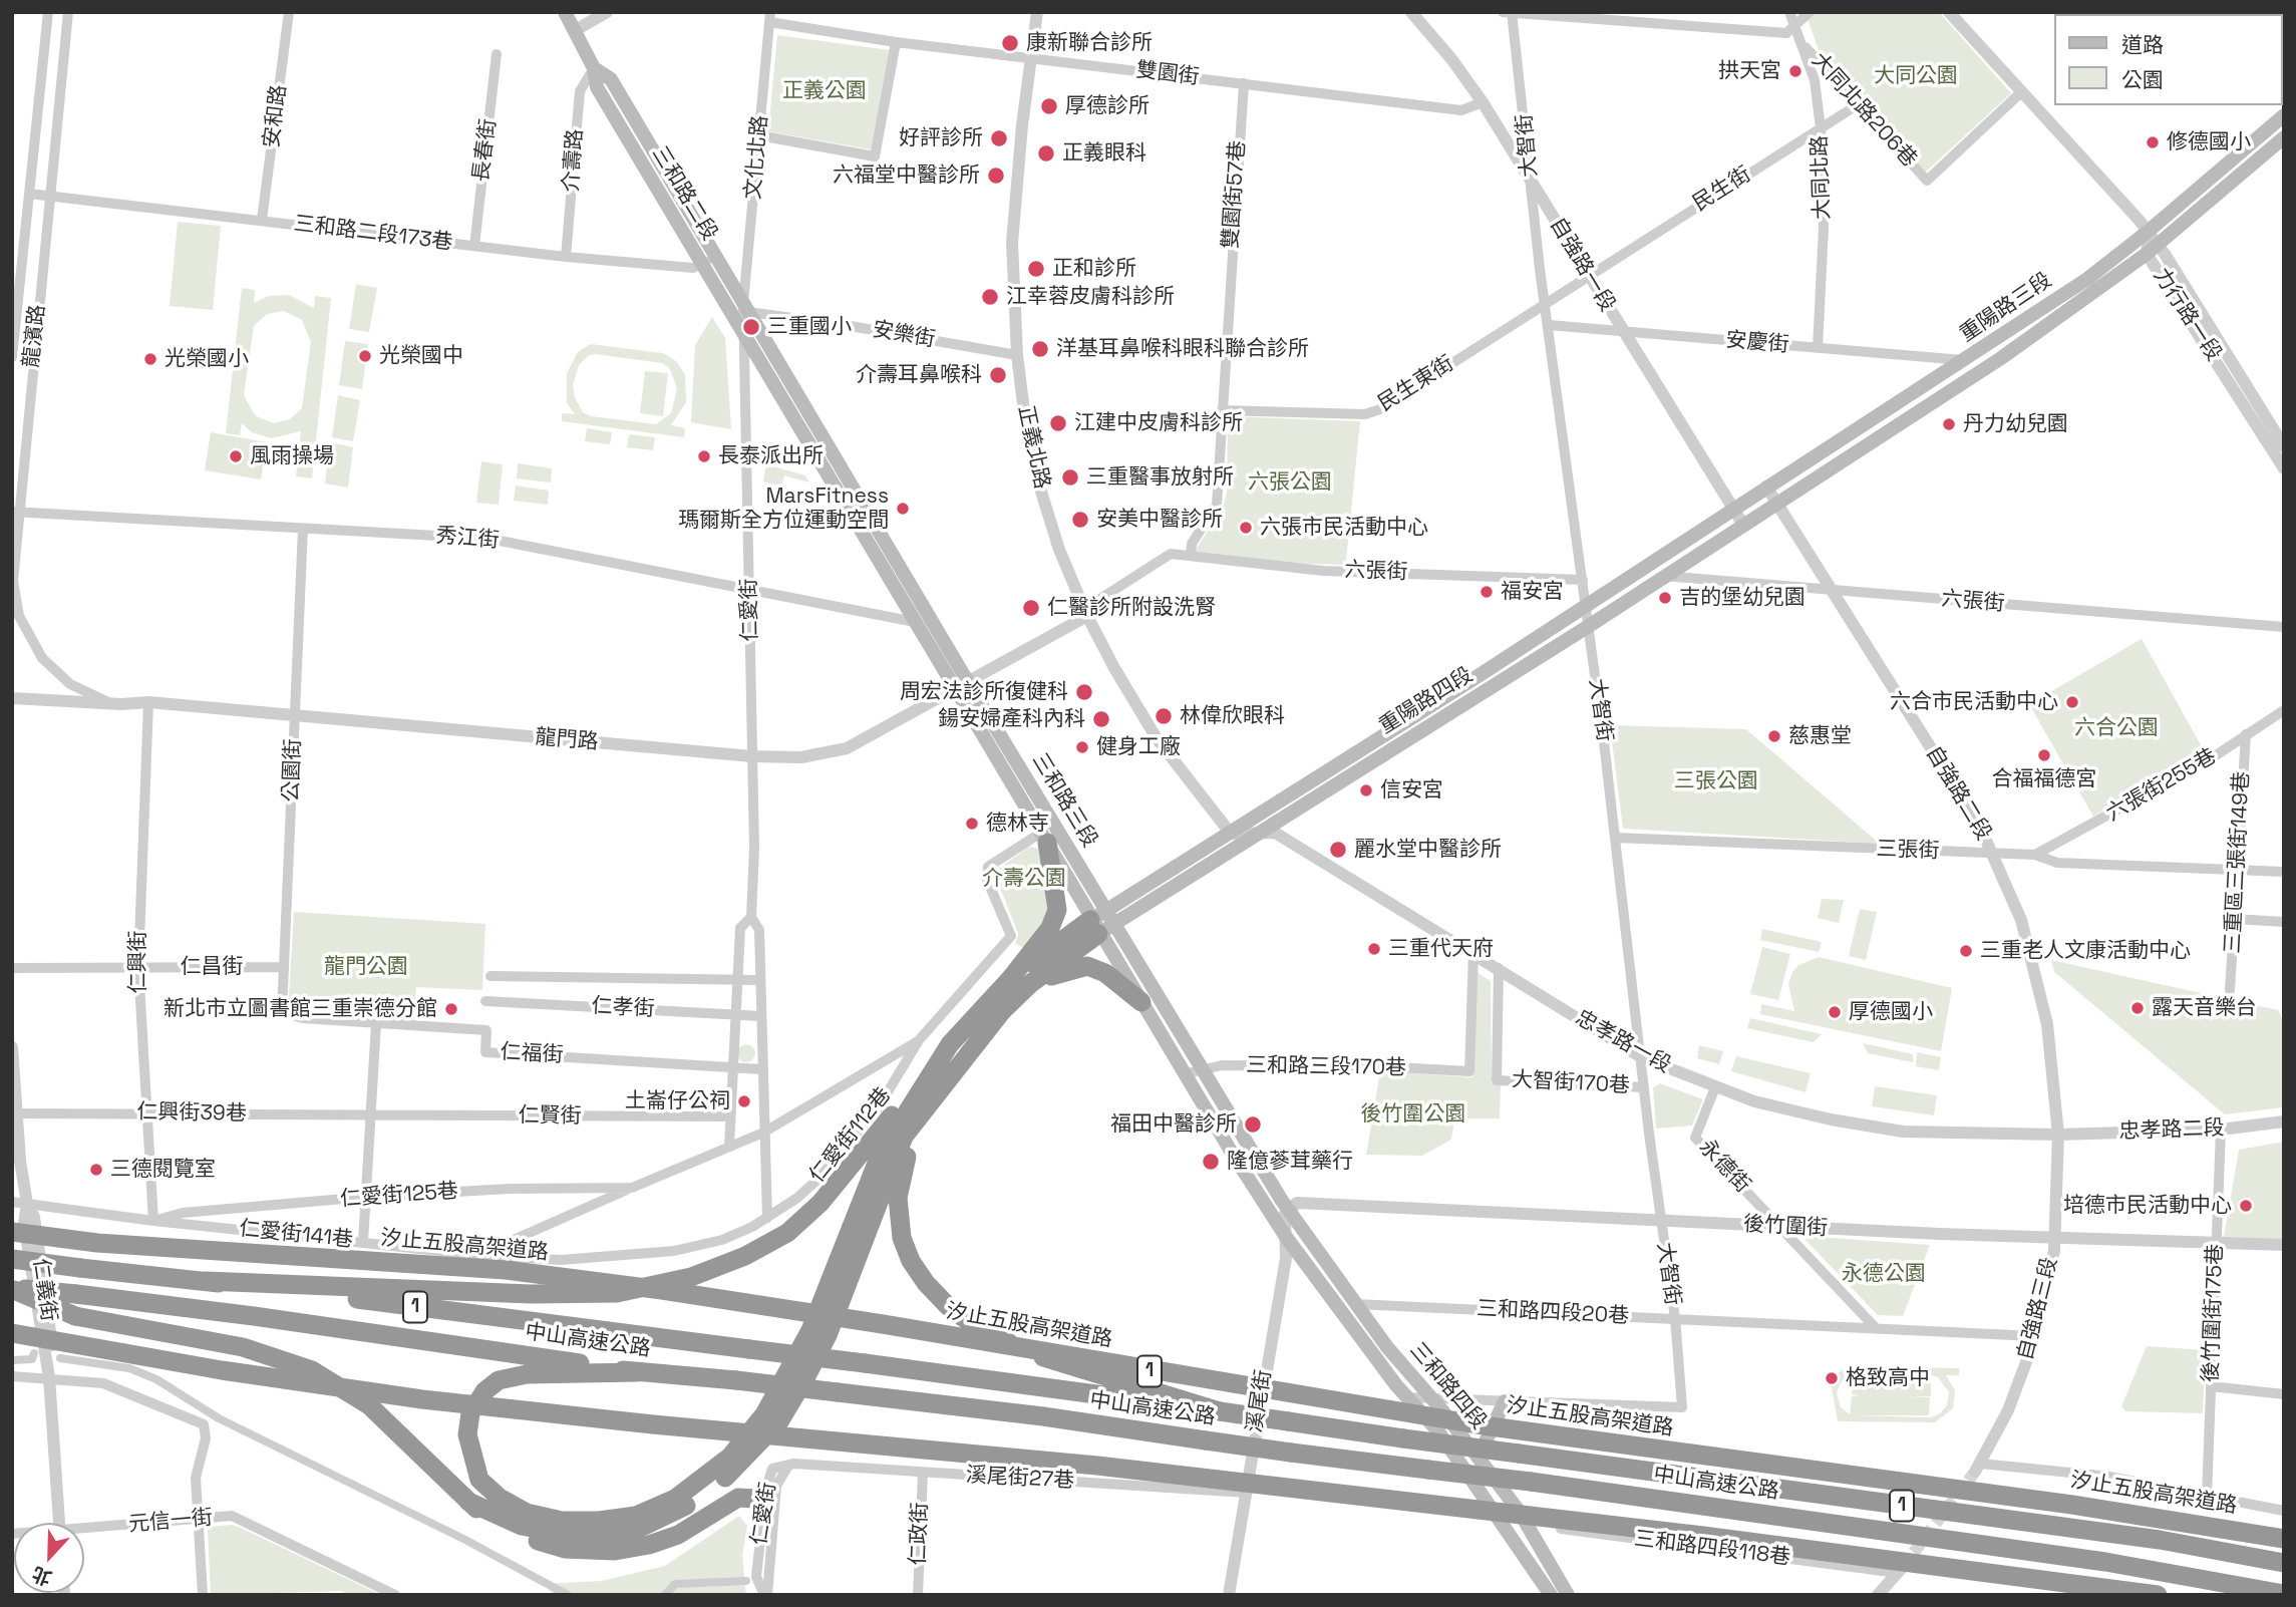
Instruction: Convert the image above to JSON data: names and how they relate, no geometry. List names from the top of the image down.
{
  "streets": {
    "highway": ["汐止五股高架道路", "1", "中山高速公路"],
    "main road": [
      "三和路二段",
      "重陽路三段",
      "重陽路四段",
      "三和路三段",
      "三和路四段"
    ],
    "street": [
      "雙園街",
      "大同北路206巷",
      "安和路",
      "大智街",
      "長春街",
      "文化北路",
      "介壽路",
      "大同北路",
      "民生街",
      "雙園街57巷",
      "三和路二段173巷",
      "自強路一段",
      "力行路一段",
      "安樂街",
      "龍濱路",
      "安慶街",
      "民生東街",
      "正義北路",
      "秀江街",
      "六張街",
      "仁愛街",
      "龍門路",
      "公園街",
      "六張街255巷",
      "自強路二段",
      "三張街",
      "三重區三張街149巷",
      "仁興街",
      "仁昌街",
      "仁孝街",
      "忠孝路一段",
      "仁福街",
      "三和路三段170巷",
      "大智街170巷",
      "仁興街39巷",
      "仁賢街",
      "忠孝路二段",
      "仁愛街112巷",
      "永德街",
      "仁愛街125巷",
      "後竹圍街",
      "仁愛街141巷",
      "仁義街",
      "自強路三段",
      "三和路四段20巷",
      "後竹圍街175巷",
      "溪尾街",
      "溪尾街27巷",
      "元信一街",
      "仁政街",
      "三和路四段118巷"
    ]
  },
  "crossings": [
    ["雙園街", "文化北路"],
    ["雙園街", "雙園街57巷"],
    ["雙園街", "自強路一段"],
    ["雙園街", "正義北路"],
    ["大同北路206巷", "大同北路"],
    ["大同北路206巷", "民生街"],
    ["安和路", "三和路二段173巷"],
    ["大智街", "自強路一段"],
    ["大智街", "安慶街"],
    ["大智街", "民生東街"],
    ["大智街", "六張街"],
    ["大智街", "重陽路四段"],
    ["大智街", "三張街"],
    ["大智街", "忠孝路一段"],
    ["大智街", "大智街170巷"],
    ["大智街", "後竹圍街"],
    ["大智街", "三和路四段20巷"],
    ["長春街", "三和路二段173巷"],
    ["文化北路", "三和路二段"],
    ["文化北路", "安樂街"],
    ["文化北路", "仁愛街"],
    ["文化北路", "三和路三段"],
    ["介壽路", "三和路二段"],
    ["介壽路", "三和路二段173巷"],
    ["大同北路", "民生街"],
    ["大同北路", "安慶街"],
    ["民生街", "自強路一段"],
    ["民生街", "民生東街"],
    ["三和路二段", "三和路二段173巷"],
    ["三和路二段", "安樂街"],
    ["三和路二段", "仁愛街"],
    ["三和路二段", "三和路三段"],
    ["雙園街57巷", "民生東街"],
    ["雙園街57巷", "六張街"],
    ["三和路二段173巷", "龍濱路"],
    ["自強路一段", "重陽路三段"],
    ["自強路一段", "安慶街"],
    ["自強路一段", "民生東街"],
    ["自強路一段", "重陽路四段"],
    ["重陽路三段", "力行路一段"],
    ["重陽路三段", "安慶街"],
    ["重陽路三段", "重陽路四段"],
    ["重陽路三段", "自強路二段"],
    ["安樂街", "正義北路"],
    ["安樂街", "仁愛街"],
    ["安樂街", "三和路三段"],
    ["龍濱路", "秀江街"],
    ["龍濱路", "龍門路"],
    ["正義北路", "六張街"],
    ["正義北路", "重陽路四段"],
    ["正義北路", "龍門路"],
    ["正義北路", "忠孝路一段"],
    ["秀江街", "仁愛街"],
    ["秀江街", "公園街"],
    ["秀江街", "三和路三段"],
    ["六張街", "重陽路四段"],
    ["六張街", "龍門路"],
    ["六張街", "自強路二段"],
    ["仁愛街", "龍門路"],
    ["仁愛街", "三和路三段"],
    ["仁愛街", "仁孝街"],
    ["仁愛街", "仁福街"],
    ["仁愛街", "仁賢街"],
    ["仁愛街", "仁愛街112巷"],
    ["仁愛街", "仁愛街125巷"],
    ["仁愛街", "仁愛街141巷"],
    ["仁愛街", "溪尾街27巷"],
    ["重陽路四段", "自強路二段"],
    ["重陽路四段", "三和路三段"],
    ["重陽路四段", "忠孝路一段"],
    ["龍門路", "公園街"],
    ["龍門路", "三和路三段"],
    ["龍門路", "仁興街"],
    ["公園街", "仁昌街"],
    ["公園街", "仁福街"],
    ["六張街255巷", "三張街"],
    ["六張街255巷", "三重區三張街149巷"],
    ["自強路二段", "三張街"],
    ["自強路二段", "忠孝路一段"],
    ["自強路二段", "忠孝路二段"],
    ["自強路二段", "自強路三段"],
    ["三和路三段", "三和路三段170巷"],
    ["三和路三段", "後竹圍街"],
    ["三和路三段", "三和路四段"],
    ["三和路三段", "溪尾街"],
    ["三張街", "三重區三張街149巷"],
    ["仁興街", "仁昌街"],
    ["仁興街", "仁興街39巷"],
    ["仁興街", "仁愛街125巷"],
    ["仁興街", "仁愛街141巷"],
    ["忠孝路一段", "三和路三段170巷"],
    ["忠孝路一段", "大智街170巷"],
    ["忠孝路一段", "忠孝路二段"],
    ["忠孝路一段", "永德街"],
    ["忠孝路一段", "自強路三段"],
    ["仁興街39巷", "仁賢街"],
    ["仁興街39巷", "仁義街"],
    ["忠孝路二段", "自強路三段"],
    ["忠孝路二段", "後竹圍街175巷"],
    ["仁愛街112巷", "仁愛街125巷"],
    ["仁愛街112巷", "仁愛街141巷"],
    ["永德街", "後竹圍街"],
    ["永德街", "三和路四段20巷"],
    ["仁愛街125巷", "仁愛街141巷"],
    ["仁愛街125巷", "仁義街"],
    ["後竹圍街", "自強路三段"],
    ["後竹圍街", "後竹圍街175巷"],
    ["後竹圍街", "三和路四段"],
    ["後竹圍街", "溪尾街"],
    ["自強路三段", "三和路四段20巷"],
    ["三和路四段20巷", "三和路四段"],
    ["三和路四段", "溪尾街"],
    ["三和路四段", "三和路四段118巷"],
    ["溪尾街", "溪尾街27巷"],
    ["溪尾街27巷", "仁政街"]
  ],
  "parks": [
    "大同公園",
    "正義公園",
    "六張公園",
    "六合公園",
    "三張公園",
    "介壽公園",
    "龍門公園",
    "後竹圍公園",
    "永德公園"
  ],
  "places": [
    "康新聯合診所",
    "拱天宮",
    "厚德診所",
    "好評診所",
    "修德國小",
    "正義眼科",
    "六福堂中醫診所",
    "正和診所",
    "江幸蓉皮膚科診所",
    "三重國小",
    "洋基耳鼻喉科眼科聯合診所",
    "光榮國中",
    "光榮國小",
    "介壽耳鼻喉科",
    "江建中皮膚科診所",
    "丹力幼兒園",
    "風雨操場",
    "長泰派出所",
    "三重醫事放射所",
    "MarsFitness 瑪爾斯全方位運動空間",
    "安美中醫診所",
    "六張市民活動中心",
    "福安宮",
    "吉的堡幼兒園",
    "仁醫診所附設洗腎",
    "周宏法診所復健科",
    "六合市民活動中心",
    "林偉欣眼科",
    "鍚安婦產科內科",
    "慈惠堂",
    "健身工廠",
    "合福福德宮",
    "信安宮",
    "德林寺",
    "麗水堂中醫診所",
    "三重代天府",
    "三重老人文康活動中心",
    "露天音樂台",
    "新北市立圖書館三重崇德分館",
    "厚德國小",
    "土崙仔公祠",
    "福田中醫診所",
    "隆億蔘茸藥行",
    "三德閱覽室",
    "培德市民活動中心",
    "格致高中"
  ],
  "legend": ["道路", "公園"],
  "north": "bottom"
}
